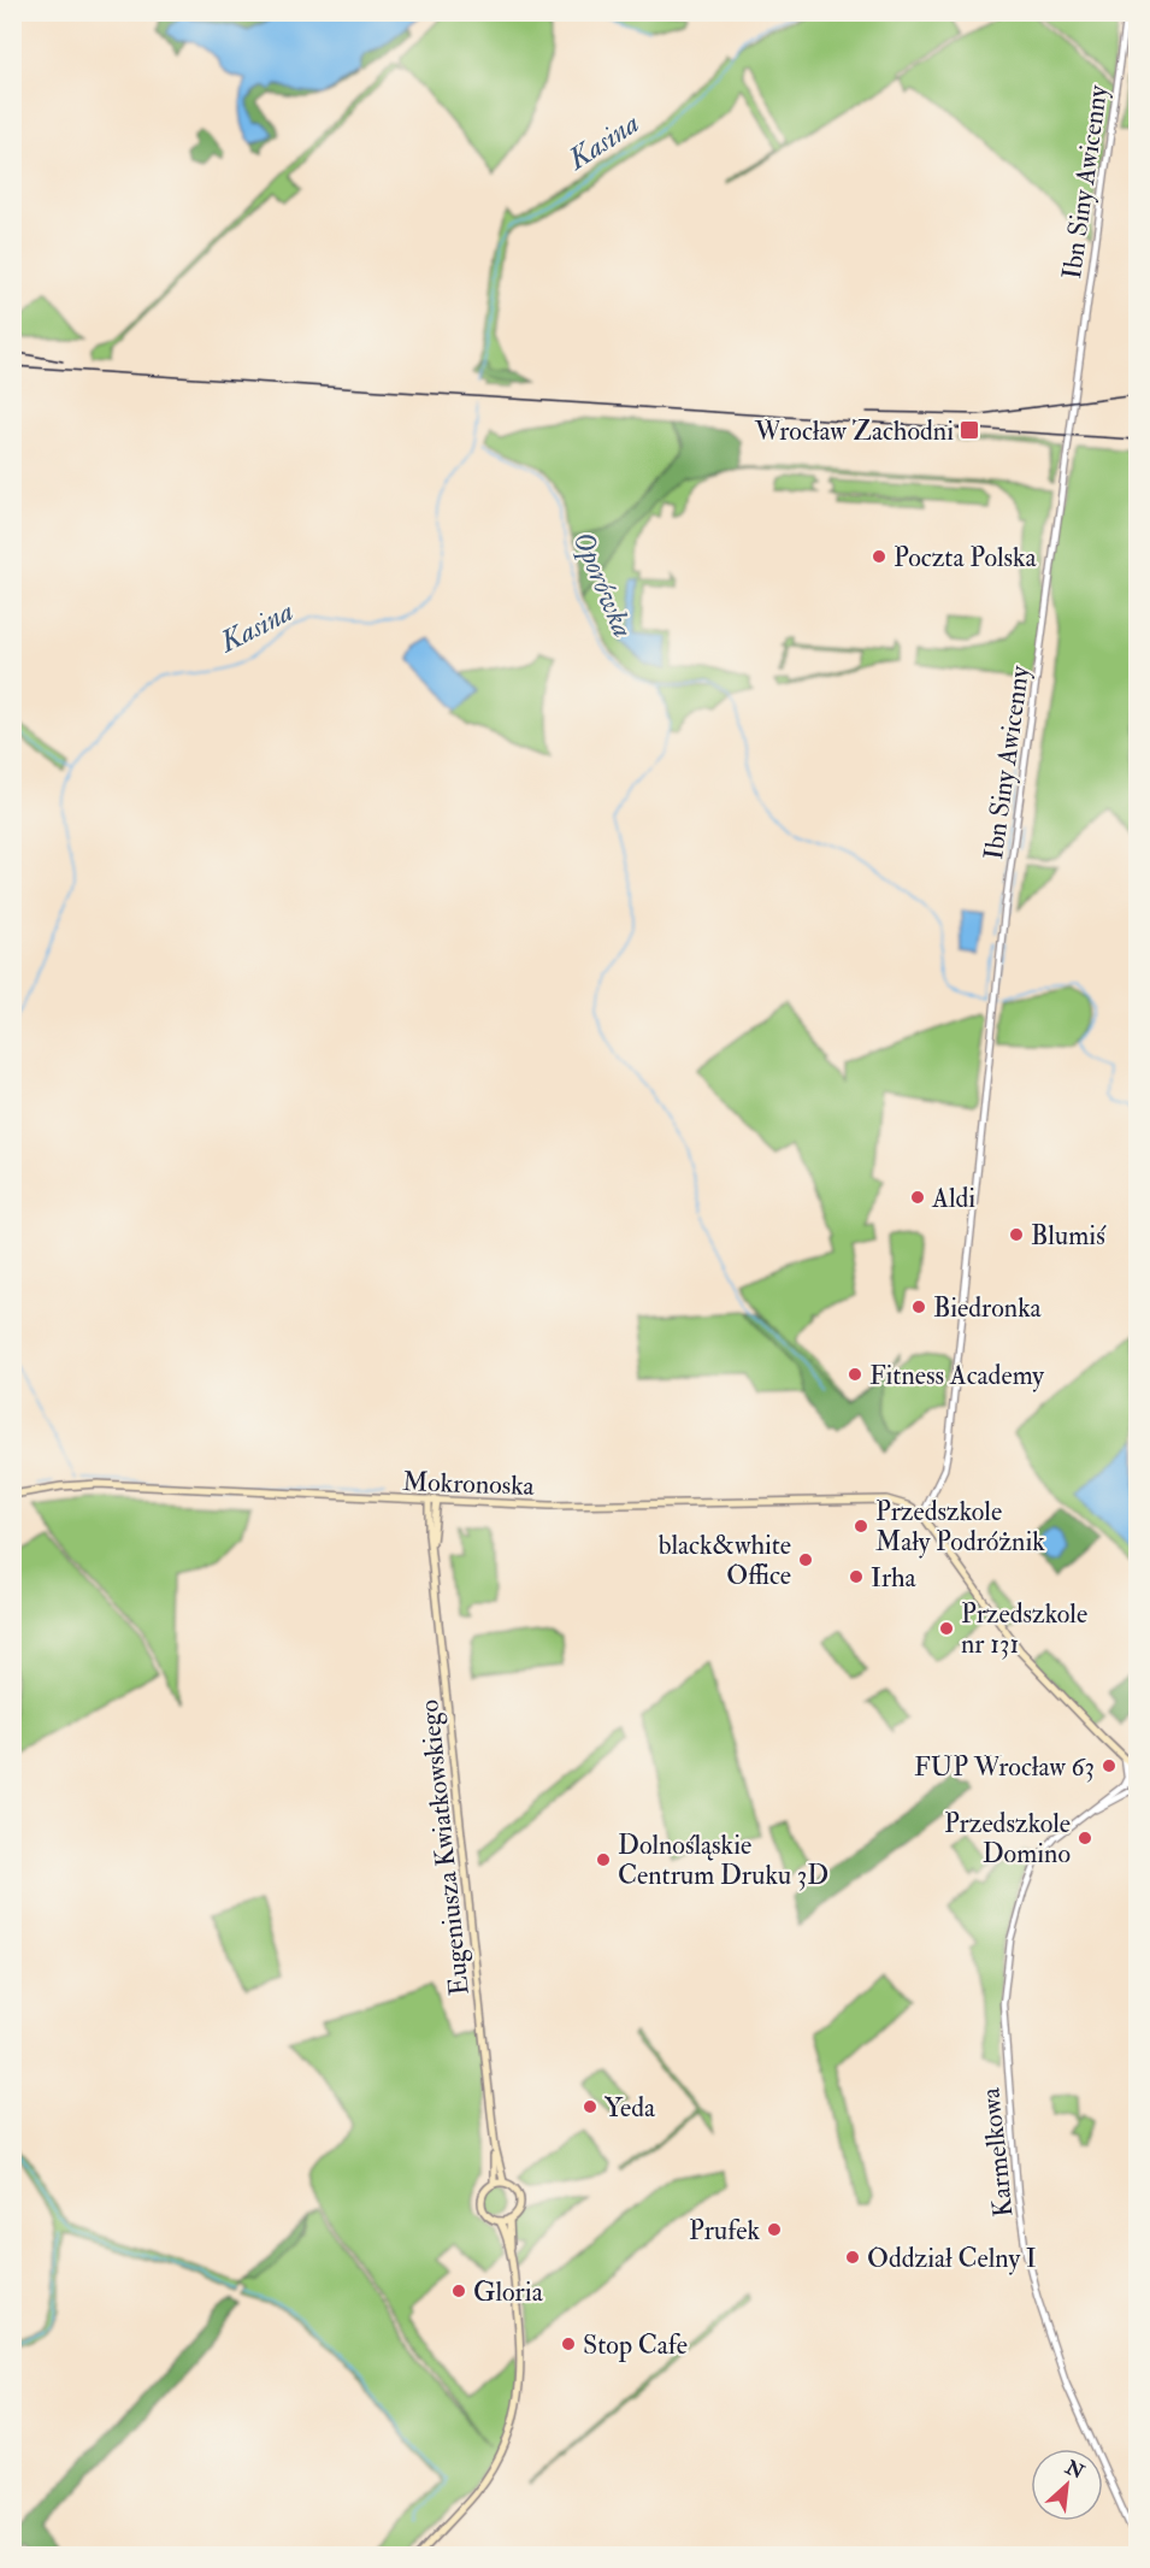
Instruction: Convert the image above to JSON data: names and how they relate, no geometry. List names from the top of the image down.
{
  "streets": {
    "main road": ["Mokronoska", "Eugeniusza Kwiatkowskiego"],
    "street": ["Ibn Siny Awicenny", "Karmelkowa"]
  },
  "crossings": [
    ["Ibn Siny Awicenny", "Mokronoska"],
    ["Mokronoska", "Eugeniusza Kwiatkowskiego"]
  ],
  "water": ["Kasina", "Oporówka"],
  "places": {
    "transit": ["Wrocław Zachodni"],
    "other": [
      "Poczta Polska",
      "Aldi",
      "Blumiś",
      "Biedronka",
      "Fitness Academy",
      "Przedszkole Mały Podróżnik",
      "black&white Office",
      "Irha",
      "Przedszkole nr 131",
      "FUP Wrocław 63",
      "Przedszkole Domino",
      "Dolnośląskie Centrum Druku 3D",
      "Yeda",
      "Prufek",
      "Oddział Celny I",
      "Gloria",
      "Stop Cafe"
    ]
  },
  "north": "top right"
}
